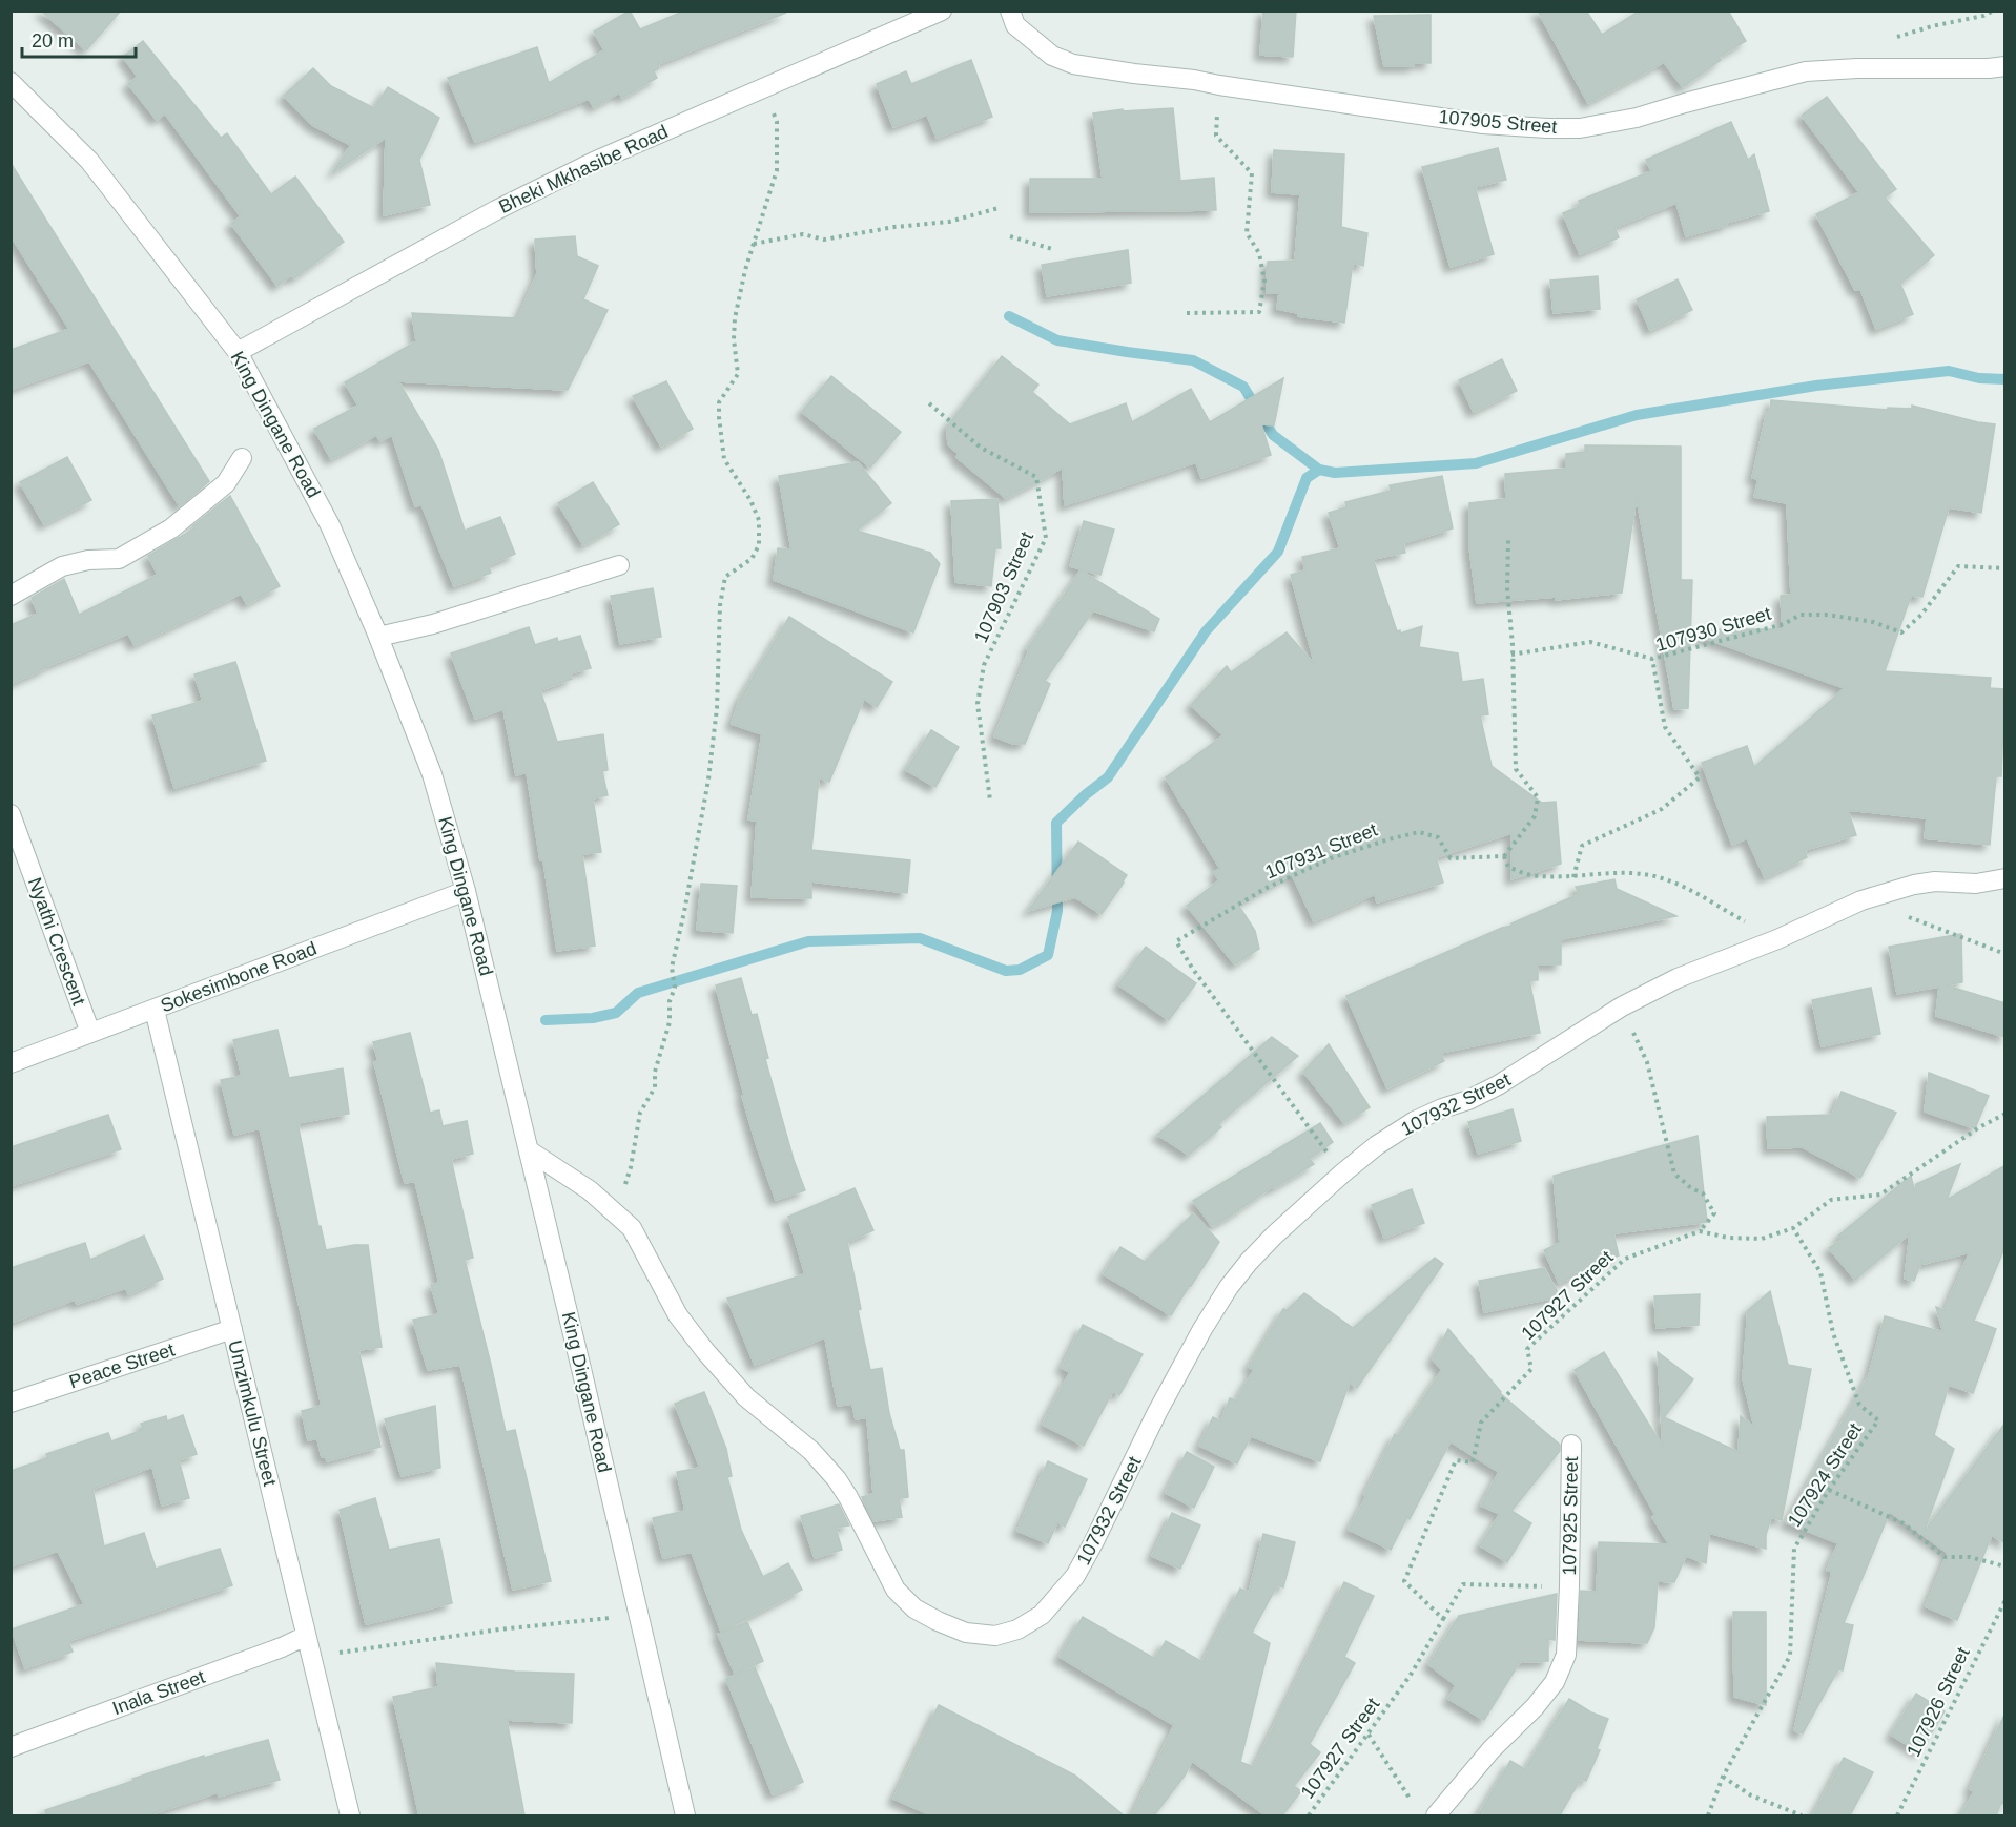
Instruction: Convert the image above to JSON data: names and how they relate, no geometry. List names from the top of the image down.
{
  "streets": {
    "street": [
      "107905 Street",
      "Bheki Mkhasibe Road",
      "King Dingane Road",
      "Nyathi Crescent",
      "Sokesimbone Road",
      "107932 Street",
      "Peace Street",
      "Umzimkulu Street",
      "107925 Street",
      "Inala Street"
    ],
    "path": [
      "107903 Street",
      "107930 Street",
      "107931 Street",
      "107927 Street",
      "107924 Street",
      "107926 Street"
    ]
  },
  "crossings": [
    ["Bheki Mkhasibe Road", "King Dingane Road"],
    ["King Dingane Road", "Sokesimbone Road"],
    ["King Dingane Road", "107932 Street"],
    ["107931 Street", "107932 Street"],
    ["Nyathi Crescent", "Sokesimbone Road"],
    ["Sokesimbone Road", "Umzimkulu Street"],
    ["107927 Street", "107925 Street"],
    ["Peace Street", "Umzimkulu Street"],
    ["Umzimkulu Street", "Inala Street"]
  ],
  "scale_bar": "20 m"
}
